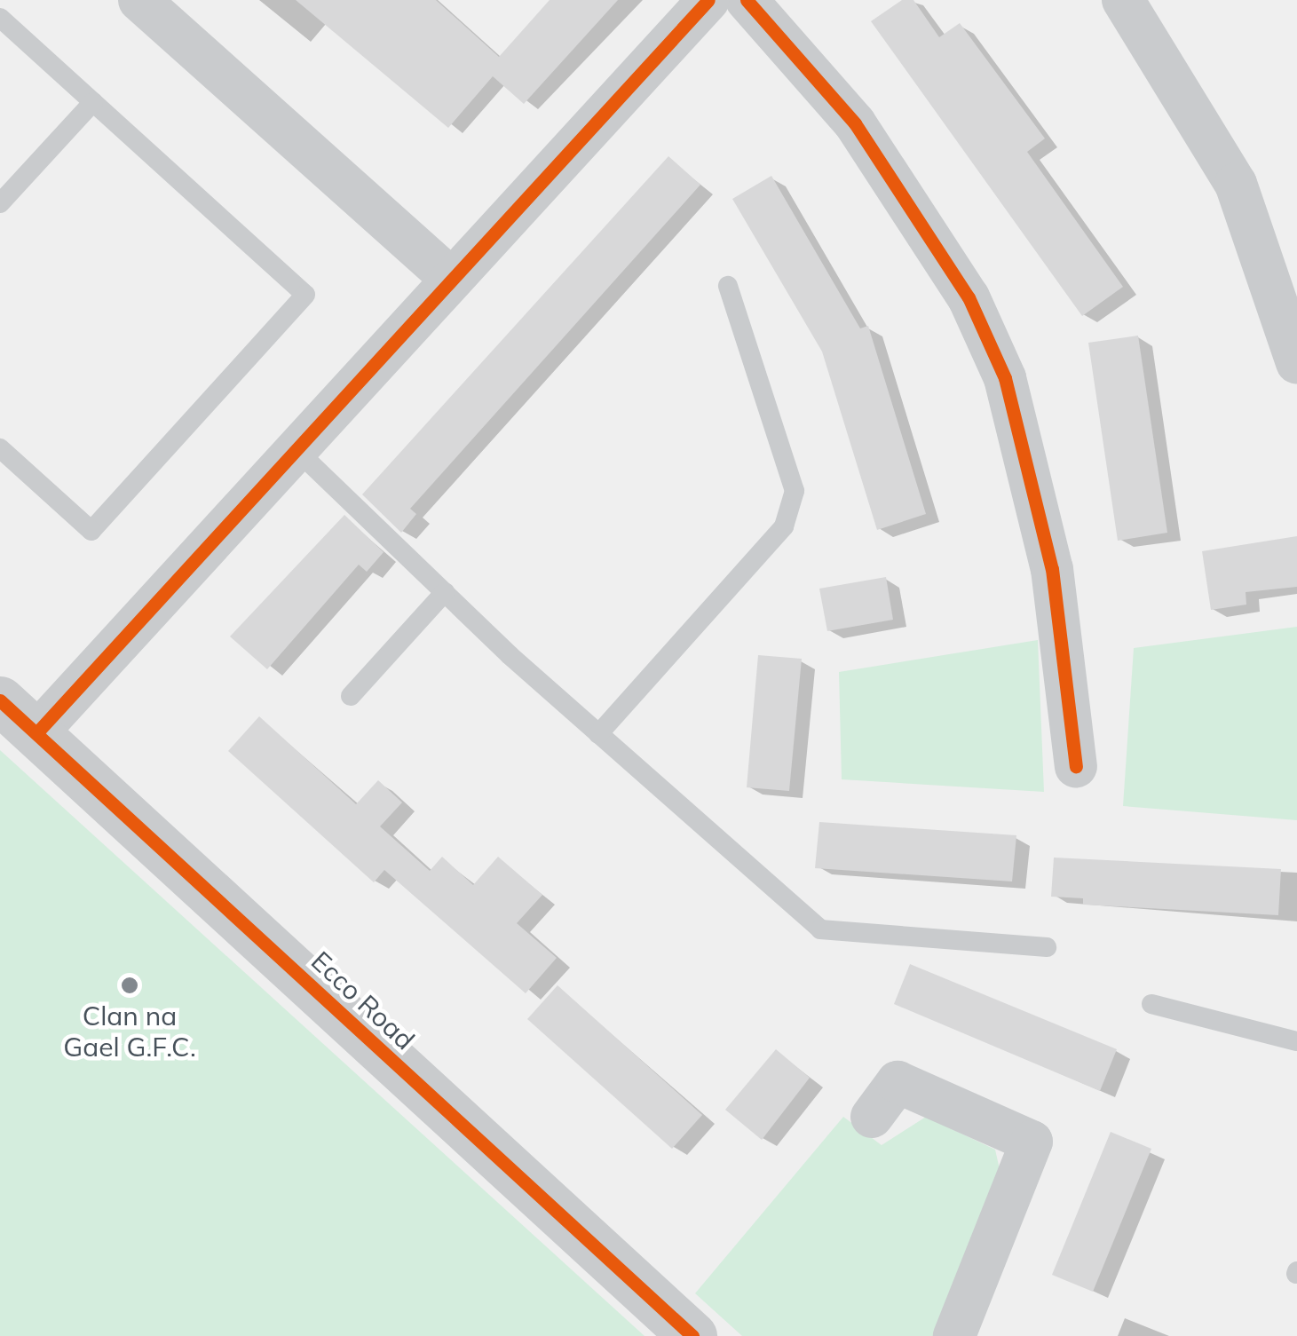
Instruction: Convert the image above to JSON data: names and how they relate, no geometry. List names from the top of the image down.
{
  "streets": {
    "street": ["Ecco Road"]
  },
  "places": ["Clan na Gael G.F.C."]
}
